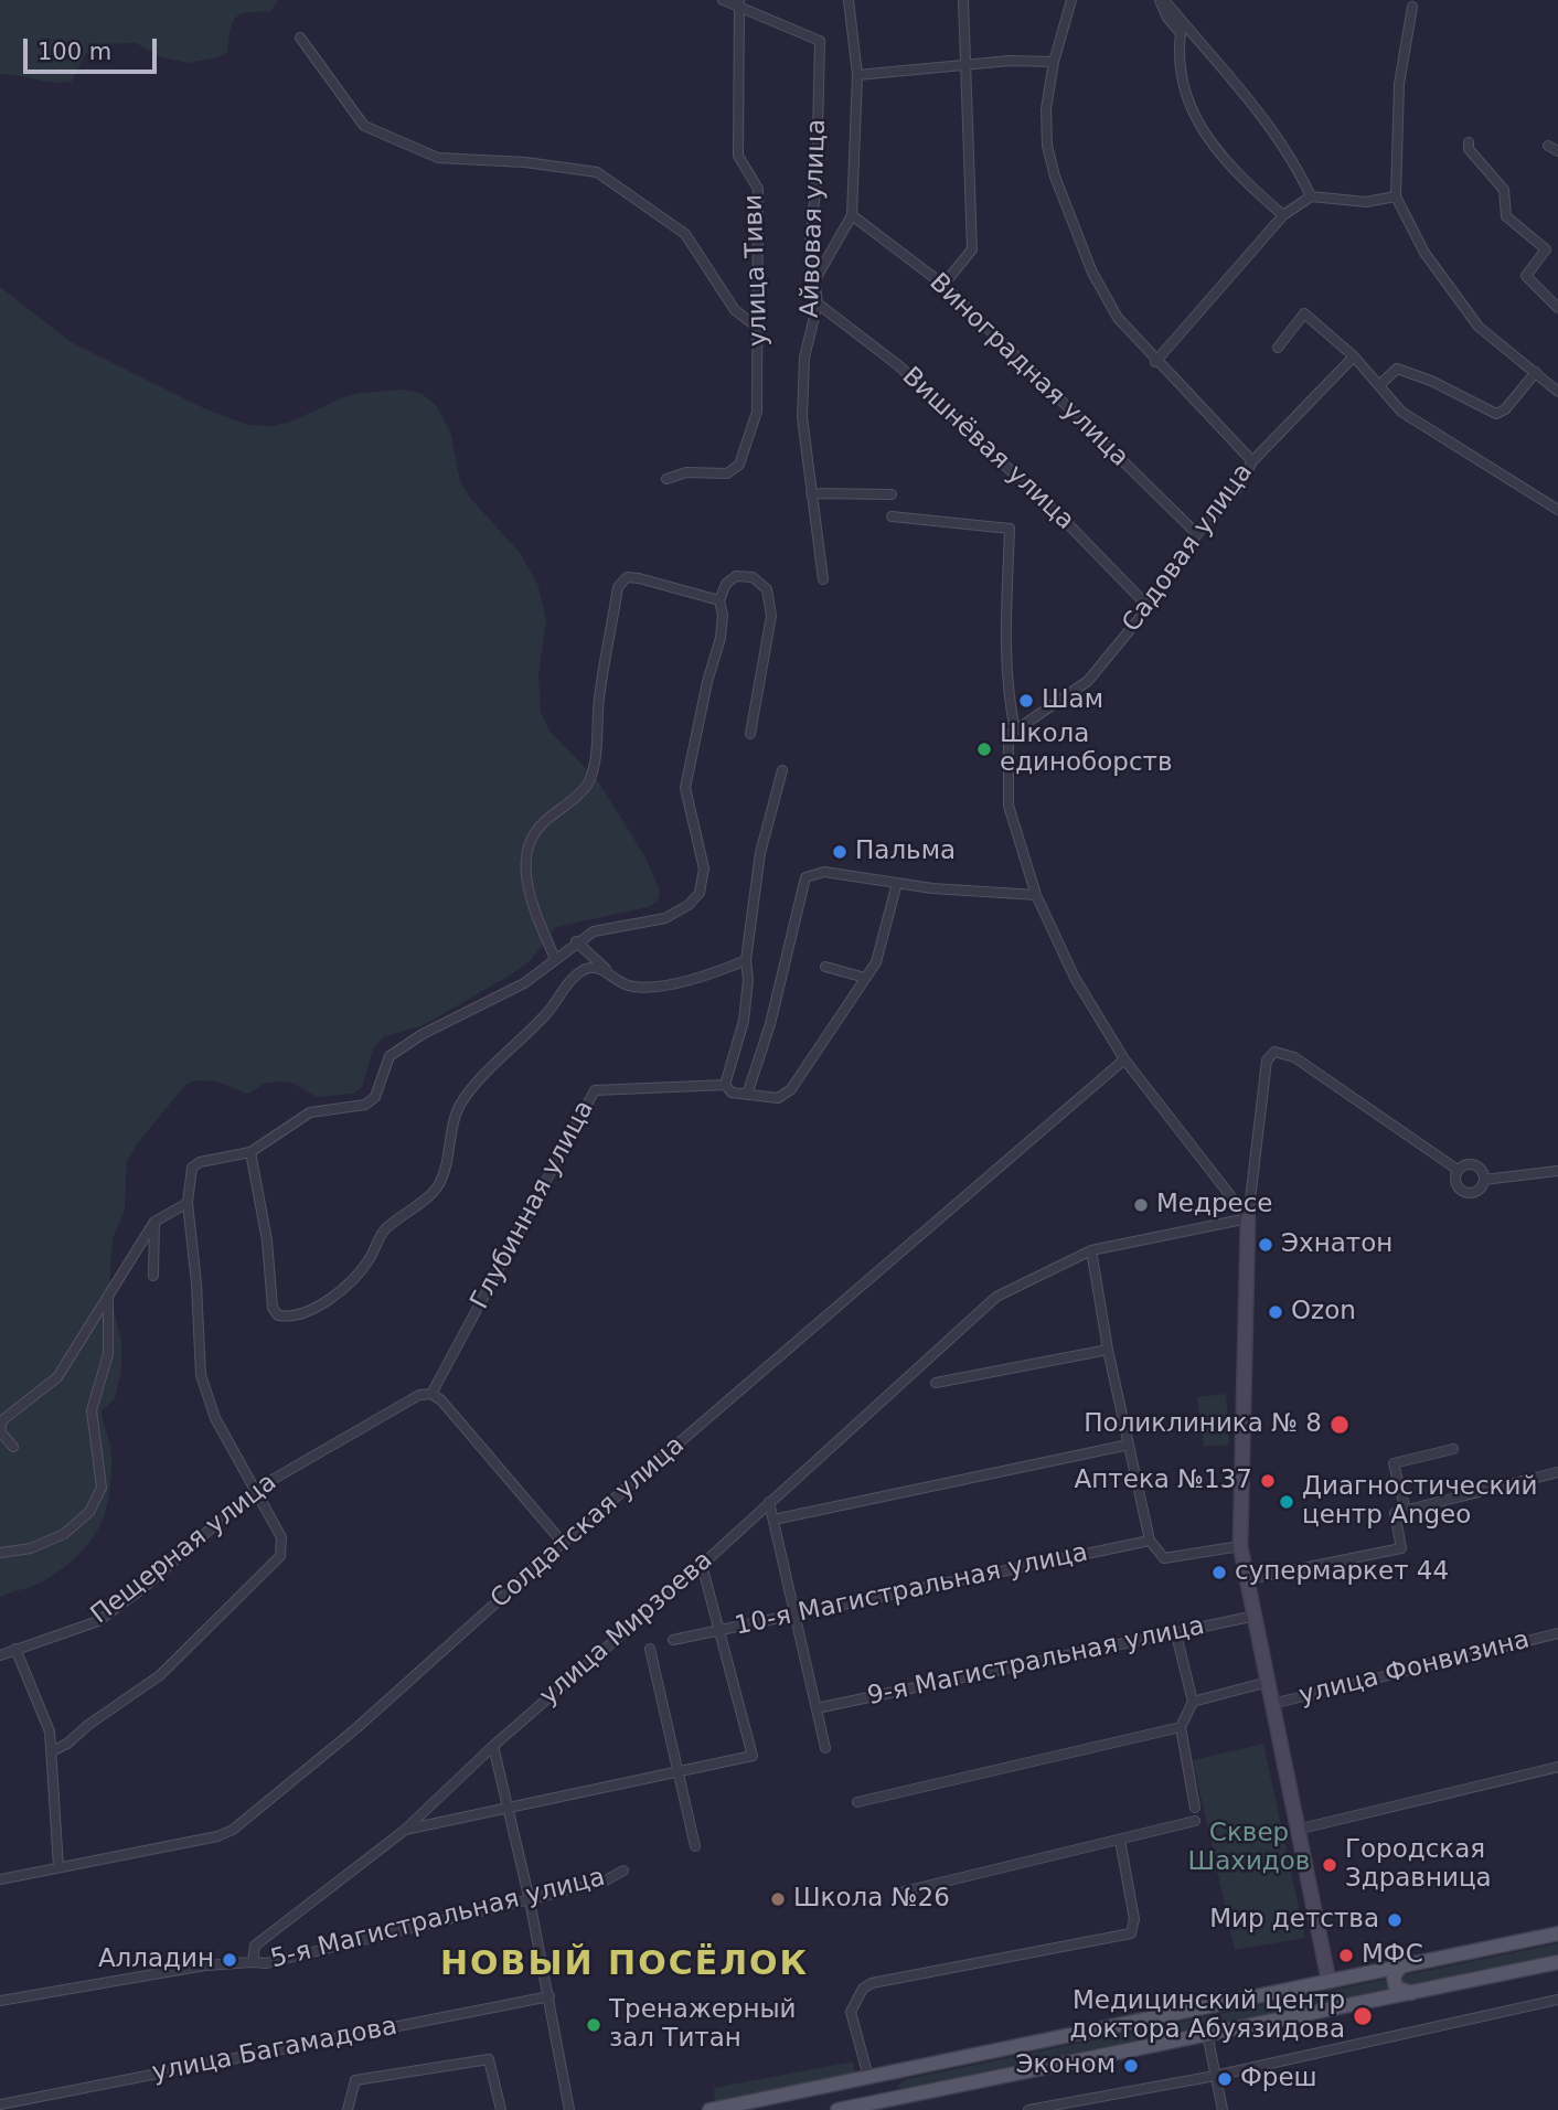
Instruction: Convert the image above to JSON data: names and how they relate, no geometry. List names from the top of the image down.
{
  "streets": {
    "street": [
      "Айвовая улица",
      "улица Тиви",
      "Виноградная улица",
      "Вишнёвая улица",
      "Садовая улица",
      "Глубинная улица",
      "Солдатская улица",
      "Пещерная улица",
      "10-я Магистральная улица",
      "улица Мирзоева",
      "9-я Магистральная улица",
      "улица Фонвизина",
      "5-я Магистральная улица",
      "улица Багамадова"
    ]
  },
  "crossings": [
    ["Айвовая улица", "улица Тиви"],
    ["Айвовая улица", "Вишнёвая улица"],
    ["Виноградная улица", "Садовая улица"],
    ["Вишнёвая улица", "Садовая улица"],
    ["Глубинная улица", "Пещерная улица"],
    ["улица Мирзоева", "5-я Магистральная улица"]
  ],
  "districts": ["НОВЫЙ ПОСЁЛОК"],
  "parks": ["Сквер Шахидов"],
  "places": [
    "Шам",
    "Школа единоборств",
    "Пальма",
    "Медресе",
    "Эхнатон",
    "Ozon",
    "Поликлиника № 8",
    "Аптека №137",
    "Диагностический центр Angeo",
    "супермаркет 44",
    "Городская Здравница",
    "Школа №26",
    "Мир детства",
    "МФС",
    "Алладин",
    "Медицинский центр доктора Абуязидова",
    "Тренажерный зал Титан",
    "Эконом",
    "Фреш"
  ],
  "scale_bar": "100 m"
}
